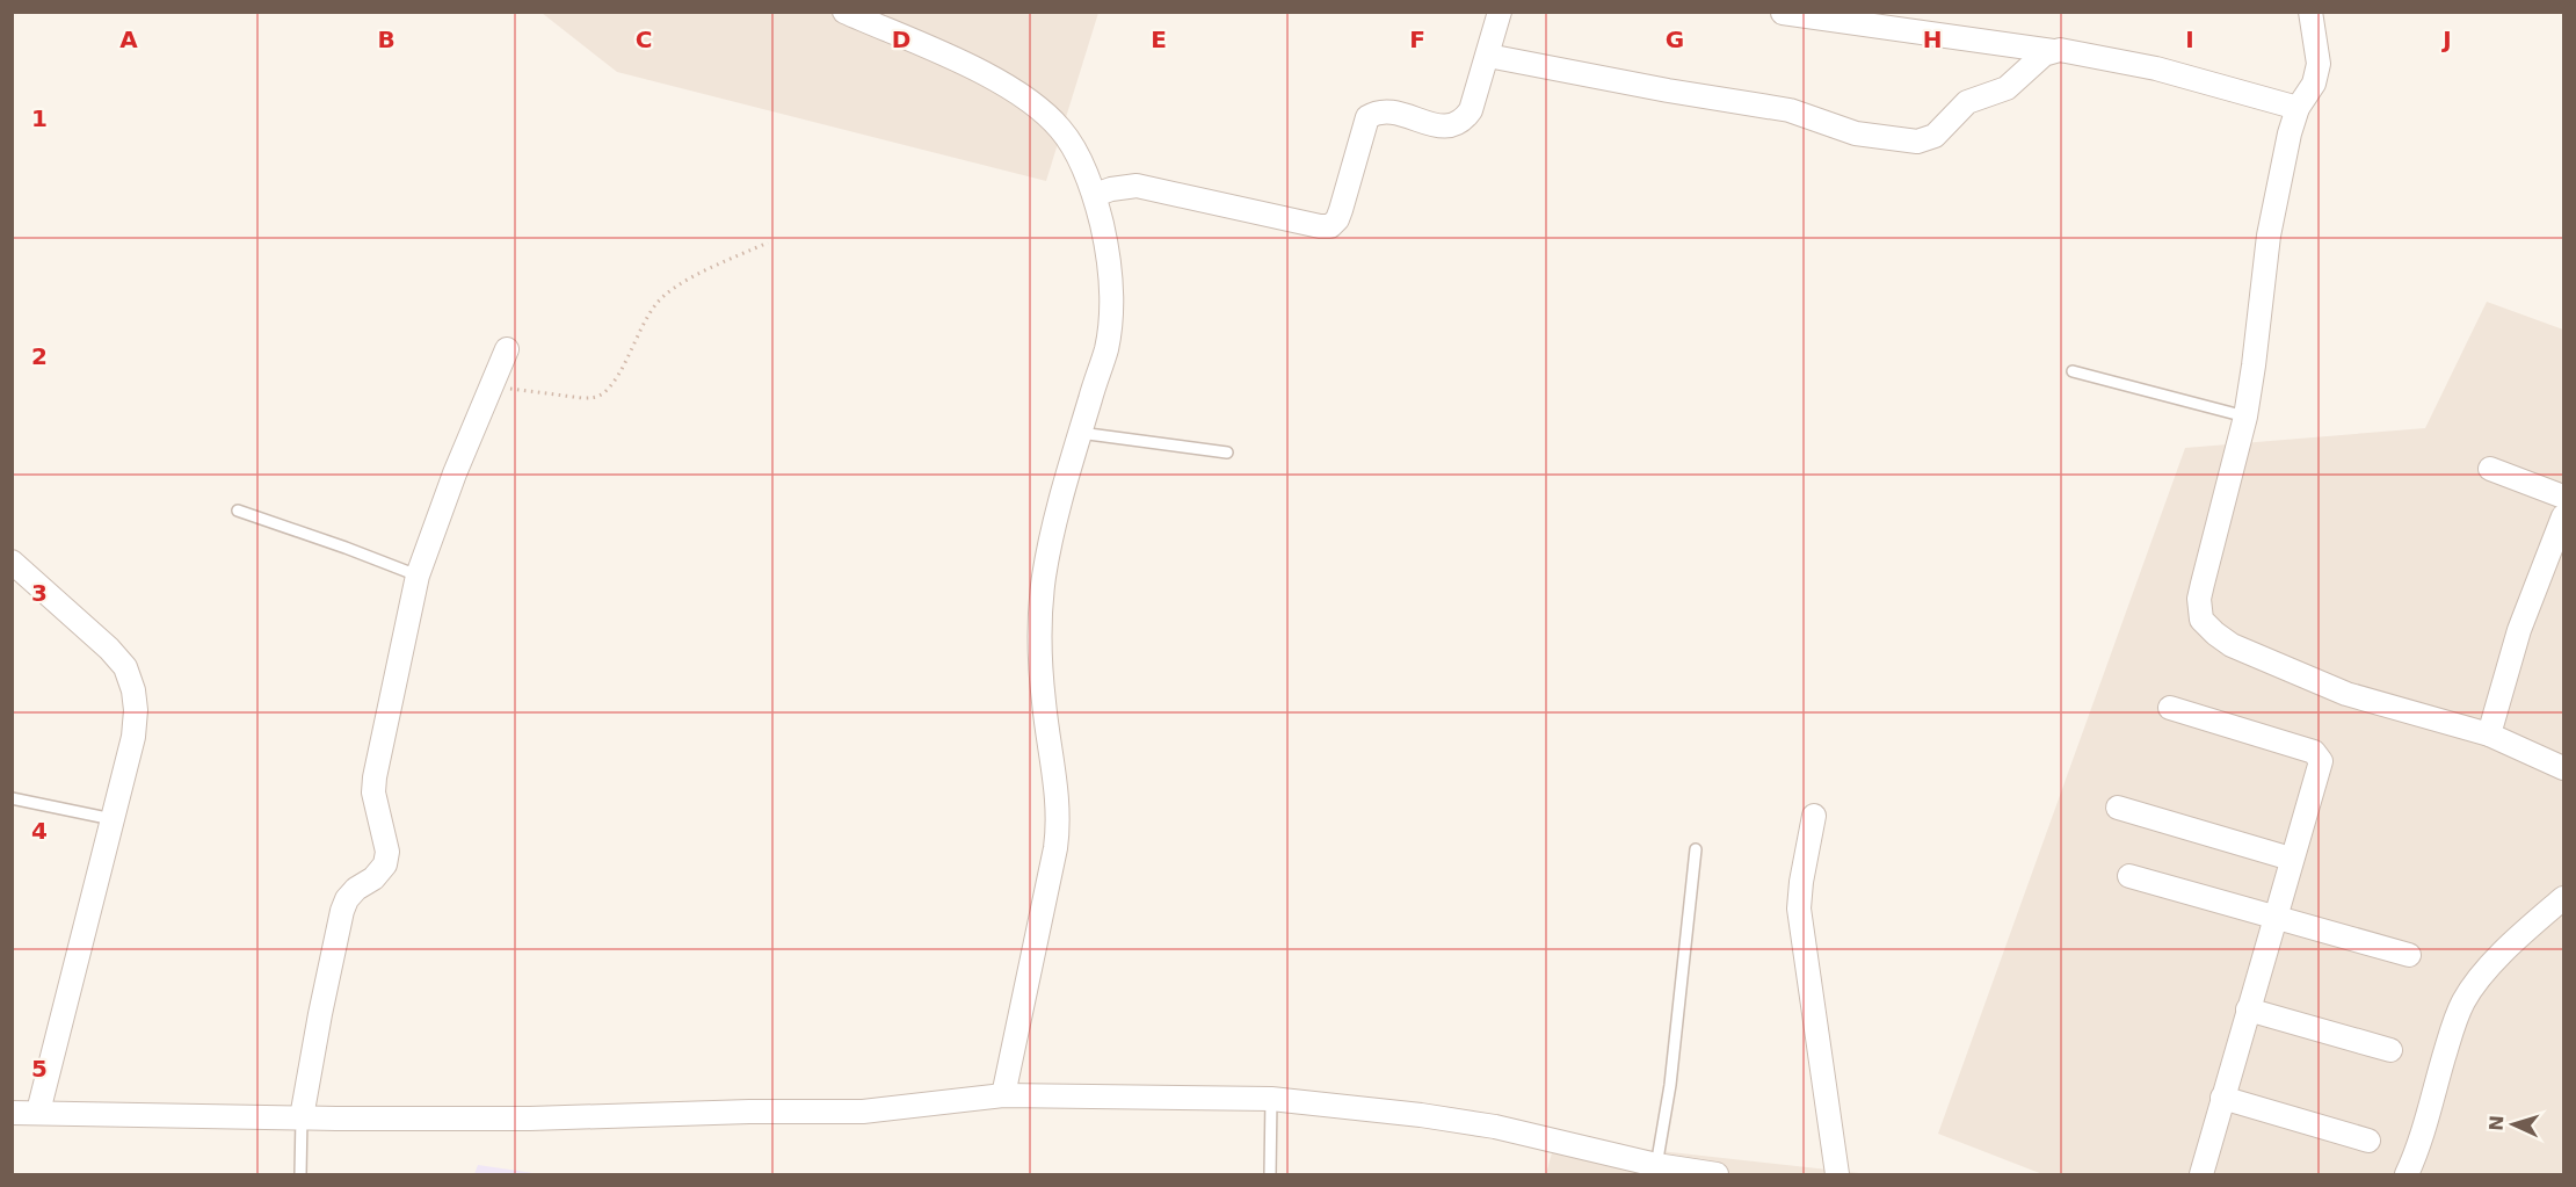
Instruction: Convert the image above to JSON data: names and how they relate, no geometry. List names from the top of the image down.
{
  "north": "left",
  "grid": {
    "columns": [
      "A",
      "B",
      "C",
      "D",
      "E",
      "F",
      "G",
      "H",
      "I",
      "J"
    ],
    "rows": [
      "1",
      "2",
      "3",
      "4",
      "5"
    ]
  }
}
